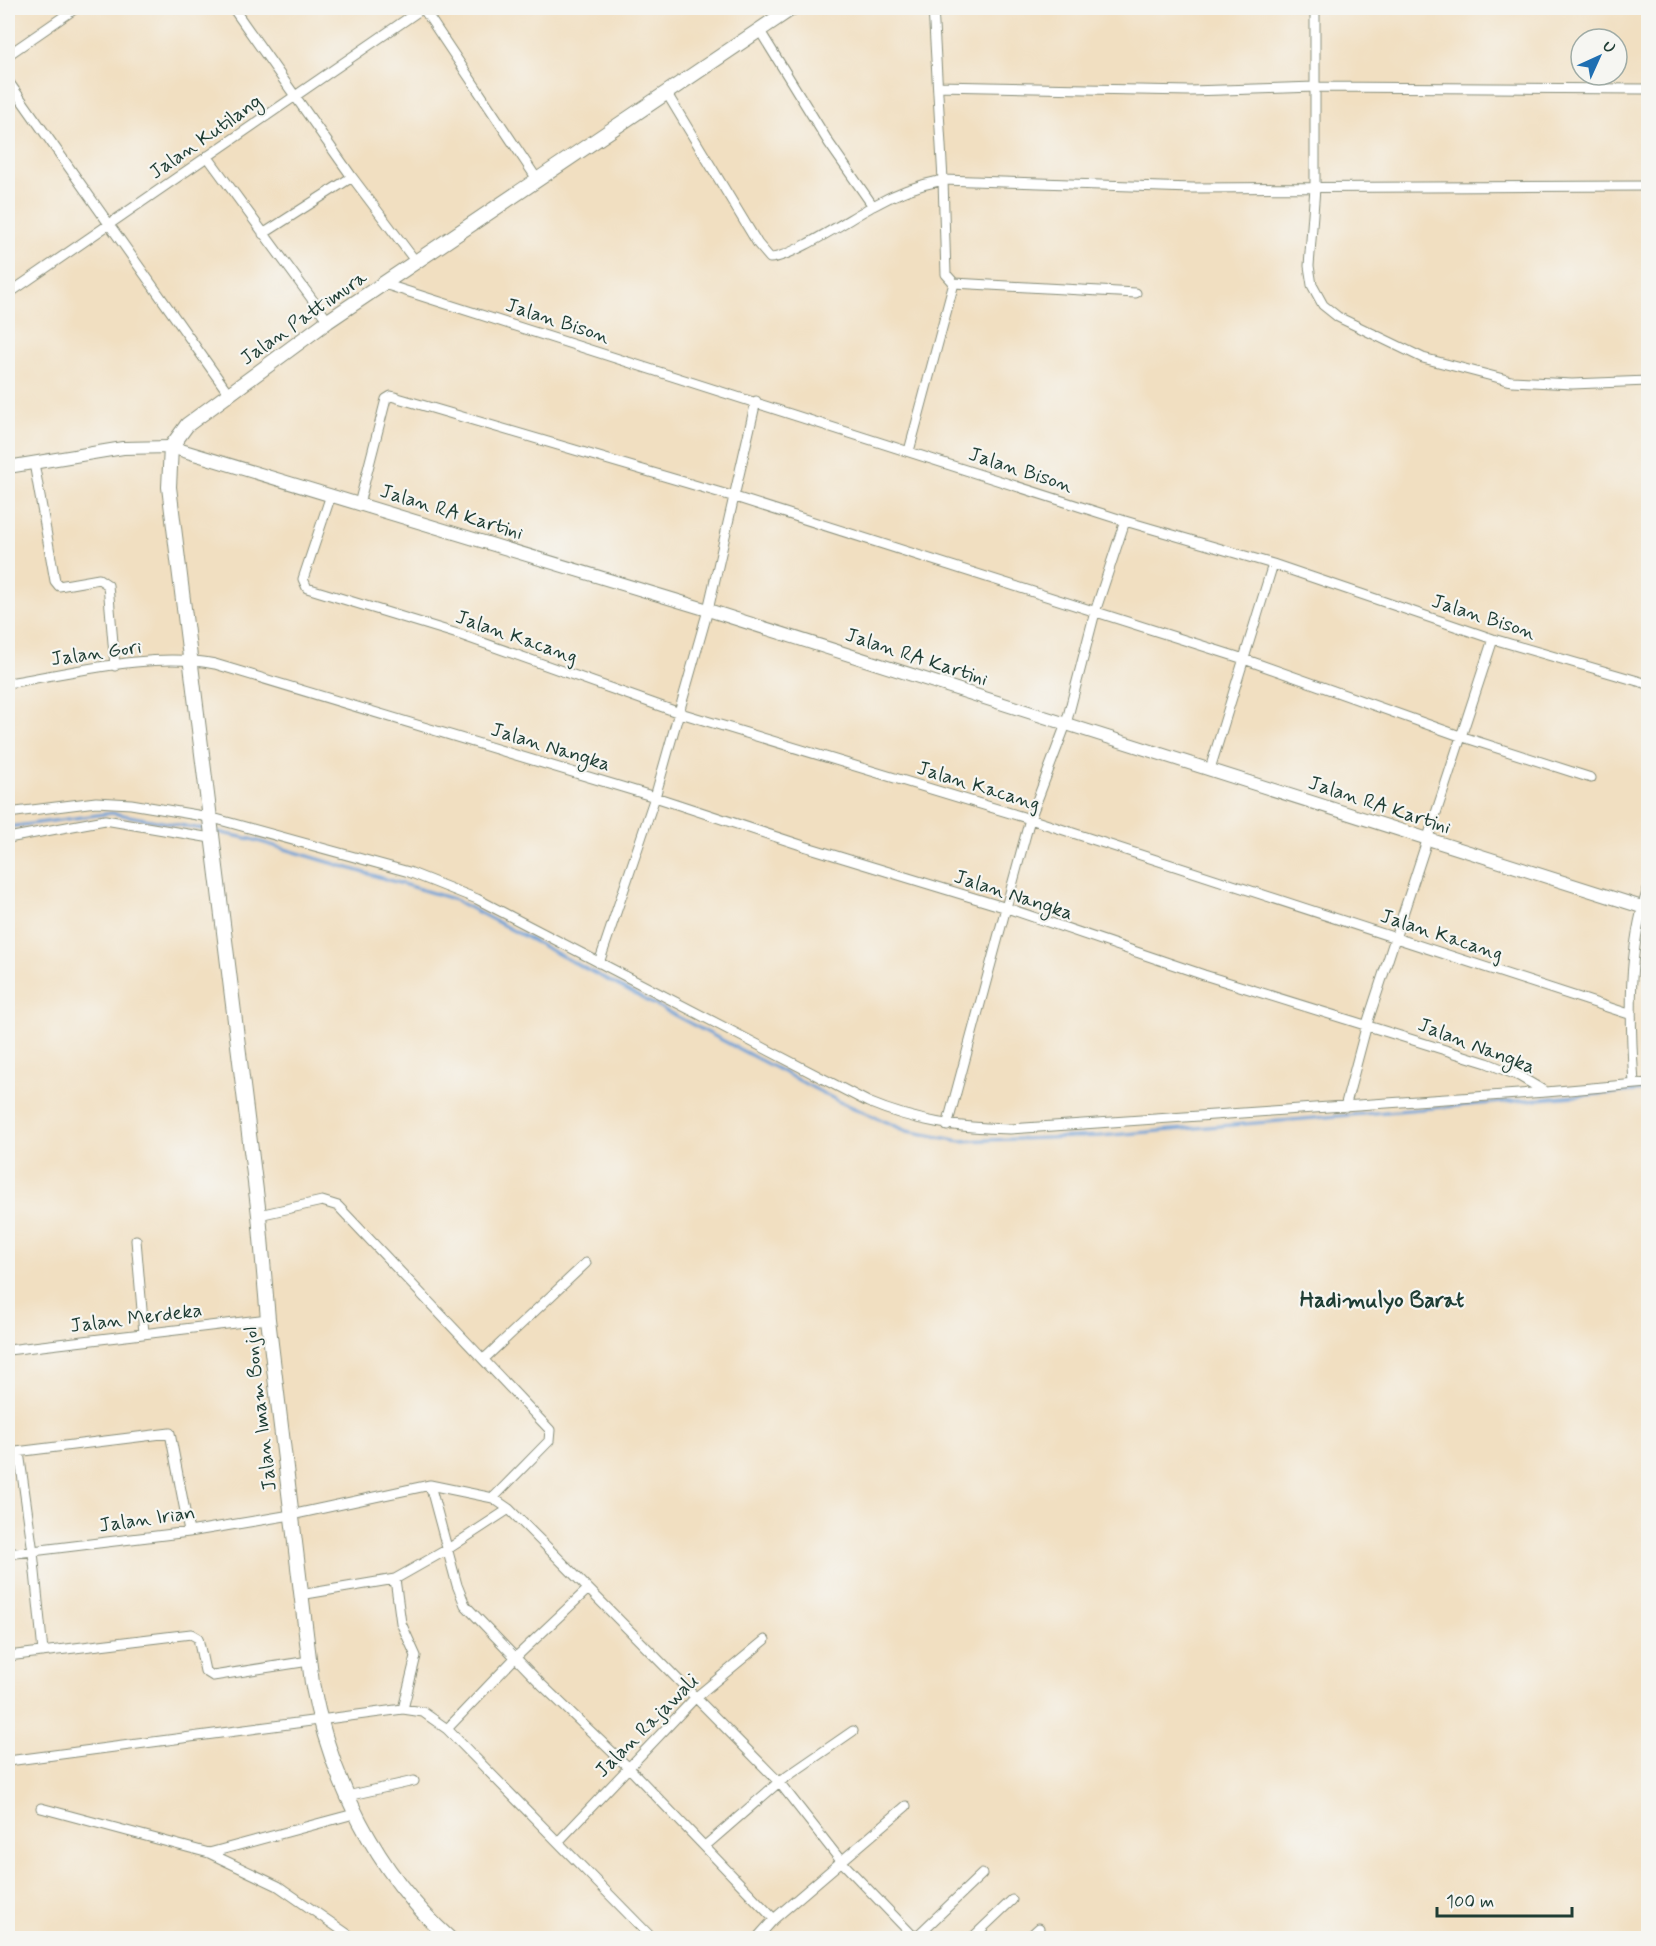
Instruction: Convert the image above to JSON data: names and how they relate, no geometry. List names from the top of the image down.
{
  "streets": {
    "main road": ["Jalan Pattimura", "Jalan RA Kartini", "Jalan Imam Bonjol"],
    "street": [
      "Jalan Kutilang",
      "Jalan Bison",
      "Jalan Kacang",
      "Jalan Gori",
      "Jalan Nangka",
      "Jalan Merdeka",
      "Jalan Irian",
      "Jalan Rajawali"
    ]
  },
  "crossings": [
    ["Jalan Pattimura", "Jalan Bison"],
    ["Jalan Pattimura", "Jalan RA Kartini"],
    ["Jalan RA Kartini", "Jalan Kacang"],
    ["Jalan Gori", "Jalan Nangka"],
    ["Jalan Merdeka", "Jalan Imam Bonjol"],
    ["Jalan Imam Bonjol", "Jalan Irian"]
  ],
  "districts": ["Hadimulyo Barat"],
  "scale_bar": "100 m",
  "north": "top right"
}
